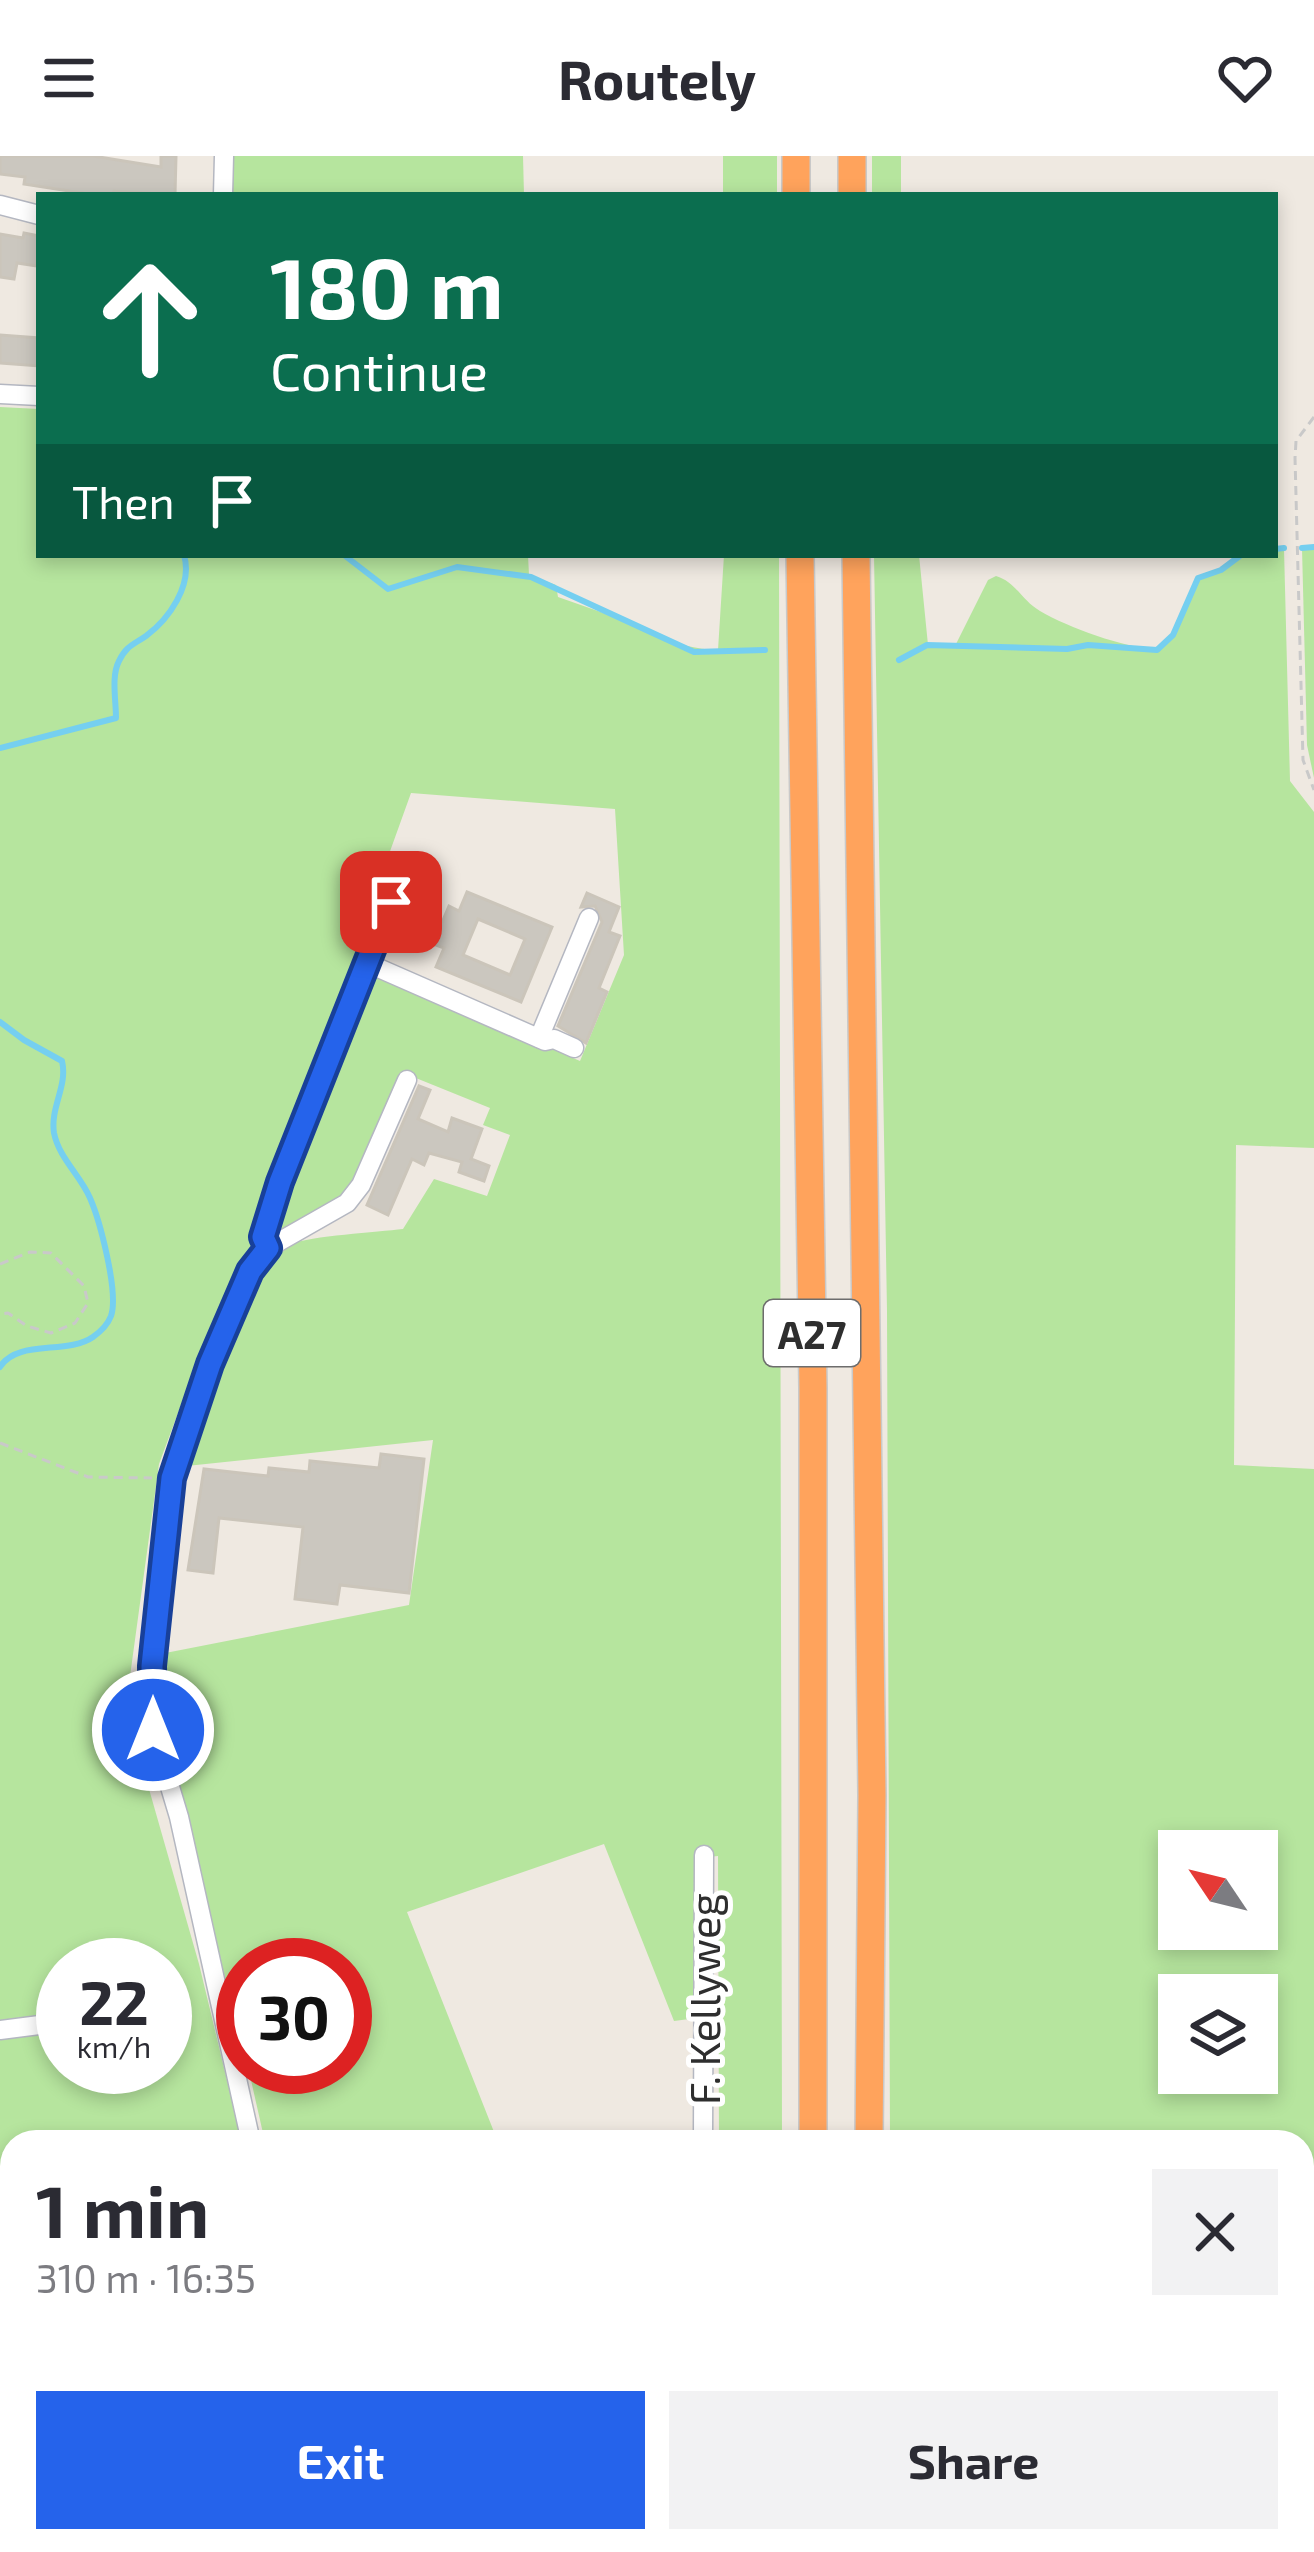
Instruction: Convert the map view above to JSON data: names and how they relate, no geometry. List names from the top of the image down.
{
  "streets": {
    "highway": ["A27"],
    "street": ["F. Kellyweg"]
  },
  "north": "top left",
  "page": {
    "header": "Routely",
    "turn": ["180 m", "Continue"],
    "then": "Then",
    "speed": "22 km/h",
    "limit": "30",
    "heading": ["1 min", "310 m · 16:35"],
    "buttons": ["Exit", "Share"]
  }
}
